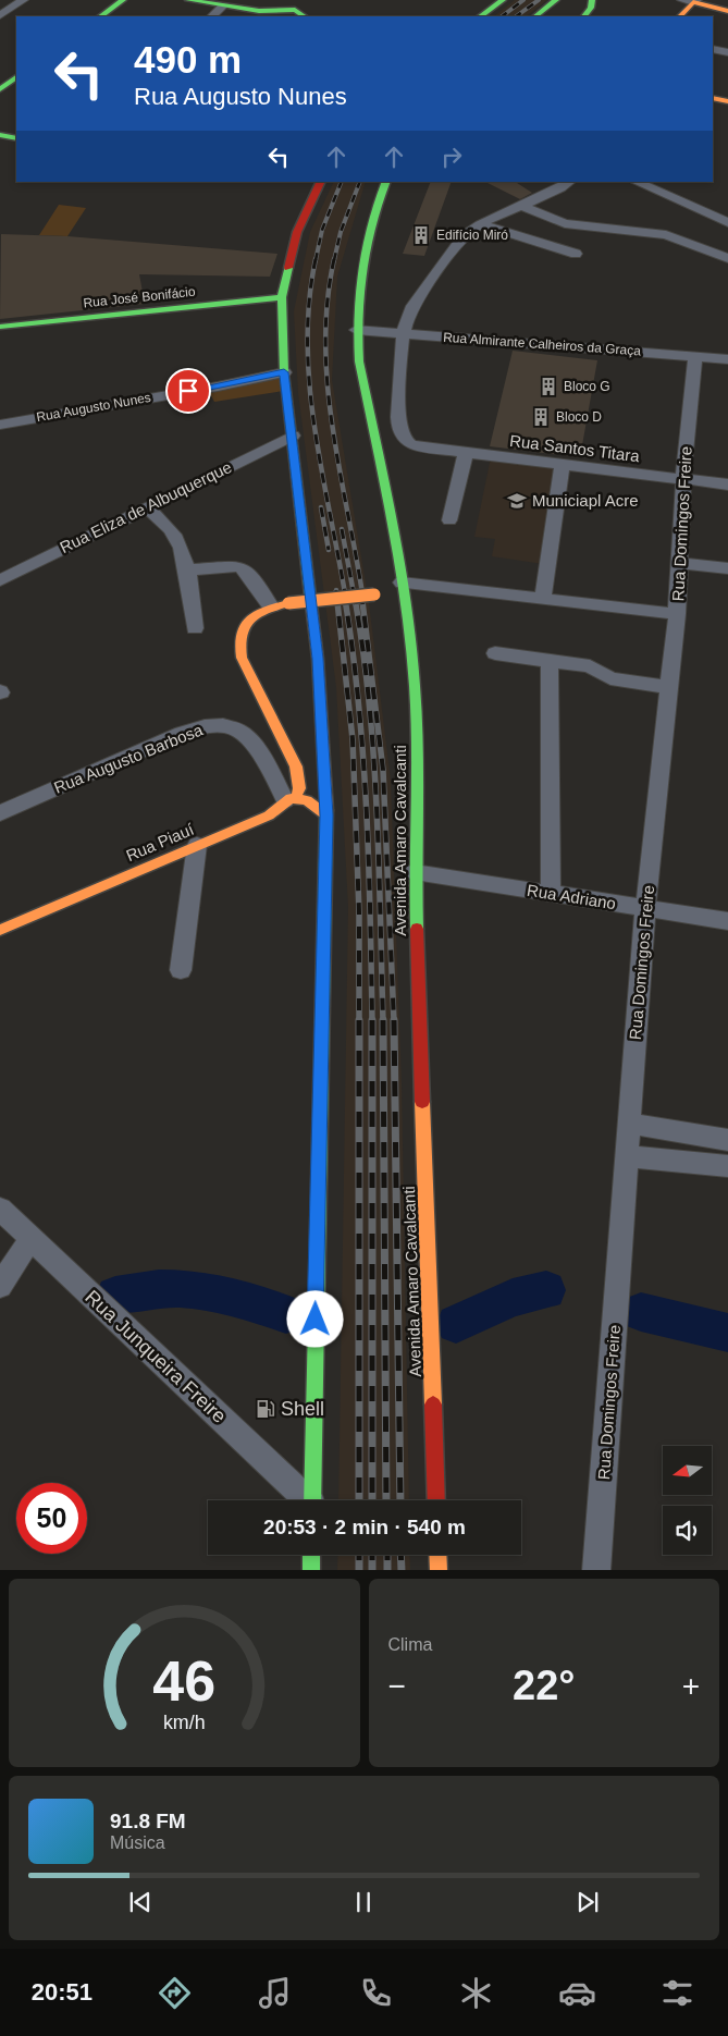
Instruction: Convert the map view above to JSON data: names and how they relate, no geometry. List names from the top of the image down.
{
  "streets": {
    "main road": ["Rua José Bonifácio", "Avenida Amaro Cavalcanti", "Rua Piauí"],
    "street": [
      "Rua Almirante Calheiros da Graça",
      "Rua Augusto Nunes",
      "Rua Santos Titara",
      "Rua Eliza de Albuquerque",
      "Rua Domingos Freire",
      "Rua Augusto Barbosa",
      "Rua Adriano",
      "Rua Junqueira Freire"
    ]
  },
  "crossings": [
    ["Rua Almirante Calheiros da Graça", "Rua Santos Titara"],
    ["Rua Almirante Calheiros da Graça", "Rua Domingos Freire"],
    ["Rua Almirante Calheiros da Graça", "Avenida Amaro Cavalcanti"],
    ["Rua Santos Titara", "Rua Domingos Freire"],
    ["Rua Domingos Freire", "Rua Adriano"],
    ["Rua Augusto Barbosa", "Rua Piauí"],
    ["Avenida Amaro Cavalcanti", "Rua Adriano"]
  ],
  "places": {
    "building": ["Edifício Miró", "Bloco G", "Bloco D"],
    "school or university": ["Municiapl Acre"],
    "fuel station": ["Shell"]
  },
  "north": "left",
  "page": {
    "turn": ["490 m", "Rua Augusto Nunes"],
    "limit": "50",
    "trip": "20:53 · 2 min · 540 m",
    "tile": "Clima",
    "heat": ["−", "22°", "+"],
    "song": ["91.8 FM", "Música"],
    "tabs": "20:51",
    "gauge": ["46", "km/h"]
  }
}
